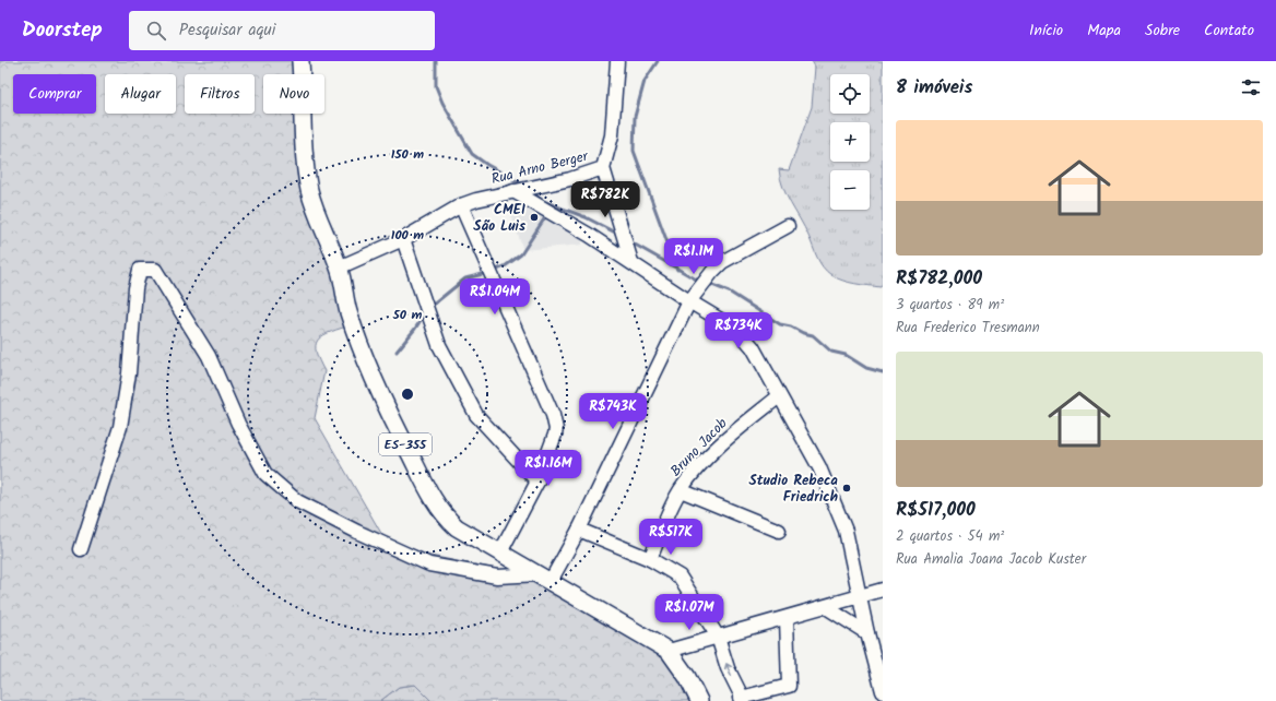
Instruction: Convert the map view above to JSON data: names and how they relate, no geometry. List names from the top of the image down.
{
  "streets": {
    "main road": ["ES-355"],
    "street": ["Rua Arno Berger", "Bruno Jacob"]
  },
  "crossings": [
    ["Rua Arno Berger", "ES-355"]
  ],
  "places": ["CMEI São Luis", "Studio Rebeca Friedrich"],
  "page": {
    "header": "Doorstep",
    "search": "Pesquisar aqui",
    "nav": [
      "Início",
      "Mapa",
      "Sobre",
      "Contato"
    ],
    "heading": "8 imóveis",
    "map_buttons": ["+", "−"],
    "chip": [
      "Comprar",
      "Alugar",
      "Filtros",
      "Novo"
    ],
    "list": [
      {
        "name": "R$782,000",
        "note": "3 quartos · 89 m² · Rua Frederico Tresmann"
      },
      {
        "name": "R$517,000",
        "note": "2 quartos · 54 m² · Rua Amalia Joana Jacob Kuster"
      }
    ],
    "price": [
      "R$782K",
      "R$1.1M",
      "R$1.04M",
      "R$734K",
      "R$743K",
      "R$1.16M",
      "R$517K",
      "R$1.07M"
    ]
  },
  "rings": ["150 m", "100 m", "50 m"]
}
